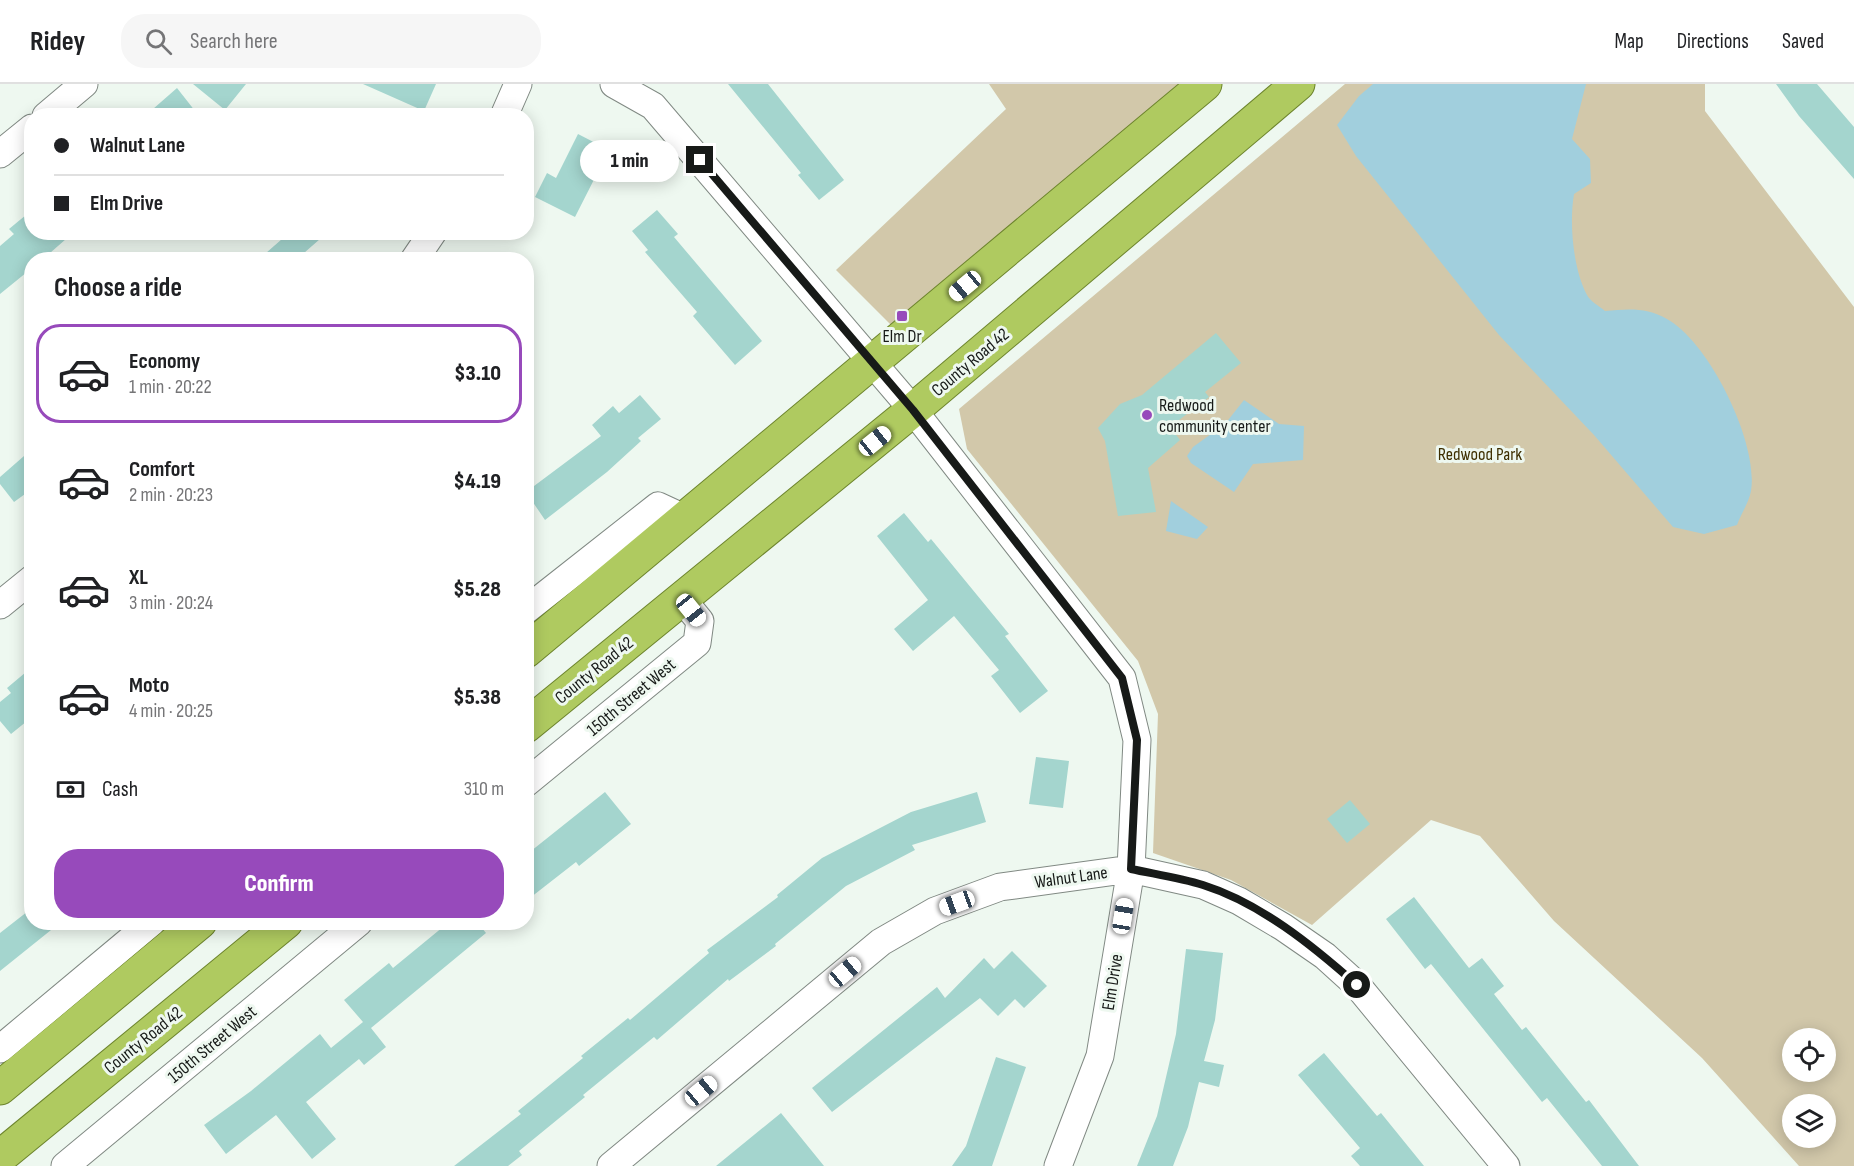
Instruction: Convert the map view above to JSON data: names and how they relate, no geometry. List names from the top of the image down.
{
  "streets": {
    "highway": ["County Road 42"],
    "street": ["150th Street West", "Walnut Lane", "Elm Drive"]
  },
  "crossings": [
    ["County Road 42", "150th Street West"],
    ["County Road 42", "Elm Drive"],
    ["Walnut Lane", "Elm Drive"]
  ],
  "parks": ["Redwood Park"],
  "places": {
    "transit": ["Elm Dr"],
    "other": ["Redwood community center"]
  },
  "page": {
    "header": "Ridey",
    "search": "Search here",
    "nav": ["Map", "Directions", "Saved"],
    "banner": ["Walnut Lane", "Elm Drive"],
    "bubble": "1 min",
    "heading": "Choose a ride",
    "list": [
      {
        "name": "Economy",
        "note": "1 min · 20:22",
        "value": "$3.10"
      },
      {
        "name": "Comfort",
        "note": "2 min · 20:23",
        "value": "$4.19"
      },
      {
        "name": "XL",
        "note": "3 min · 20:24",
        "value": "$5.28"
      },
      {
        "name": "Moto",
        "note": "4 min · 20:25",
        "value": "$5.38"
      }
    ],
    "pay": ["Cash", "310 m"],
    "buttons": "Confirm"
  }
}
